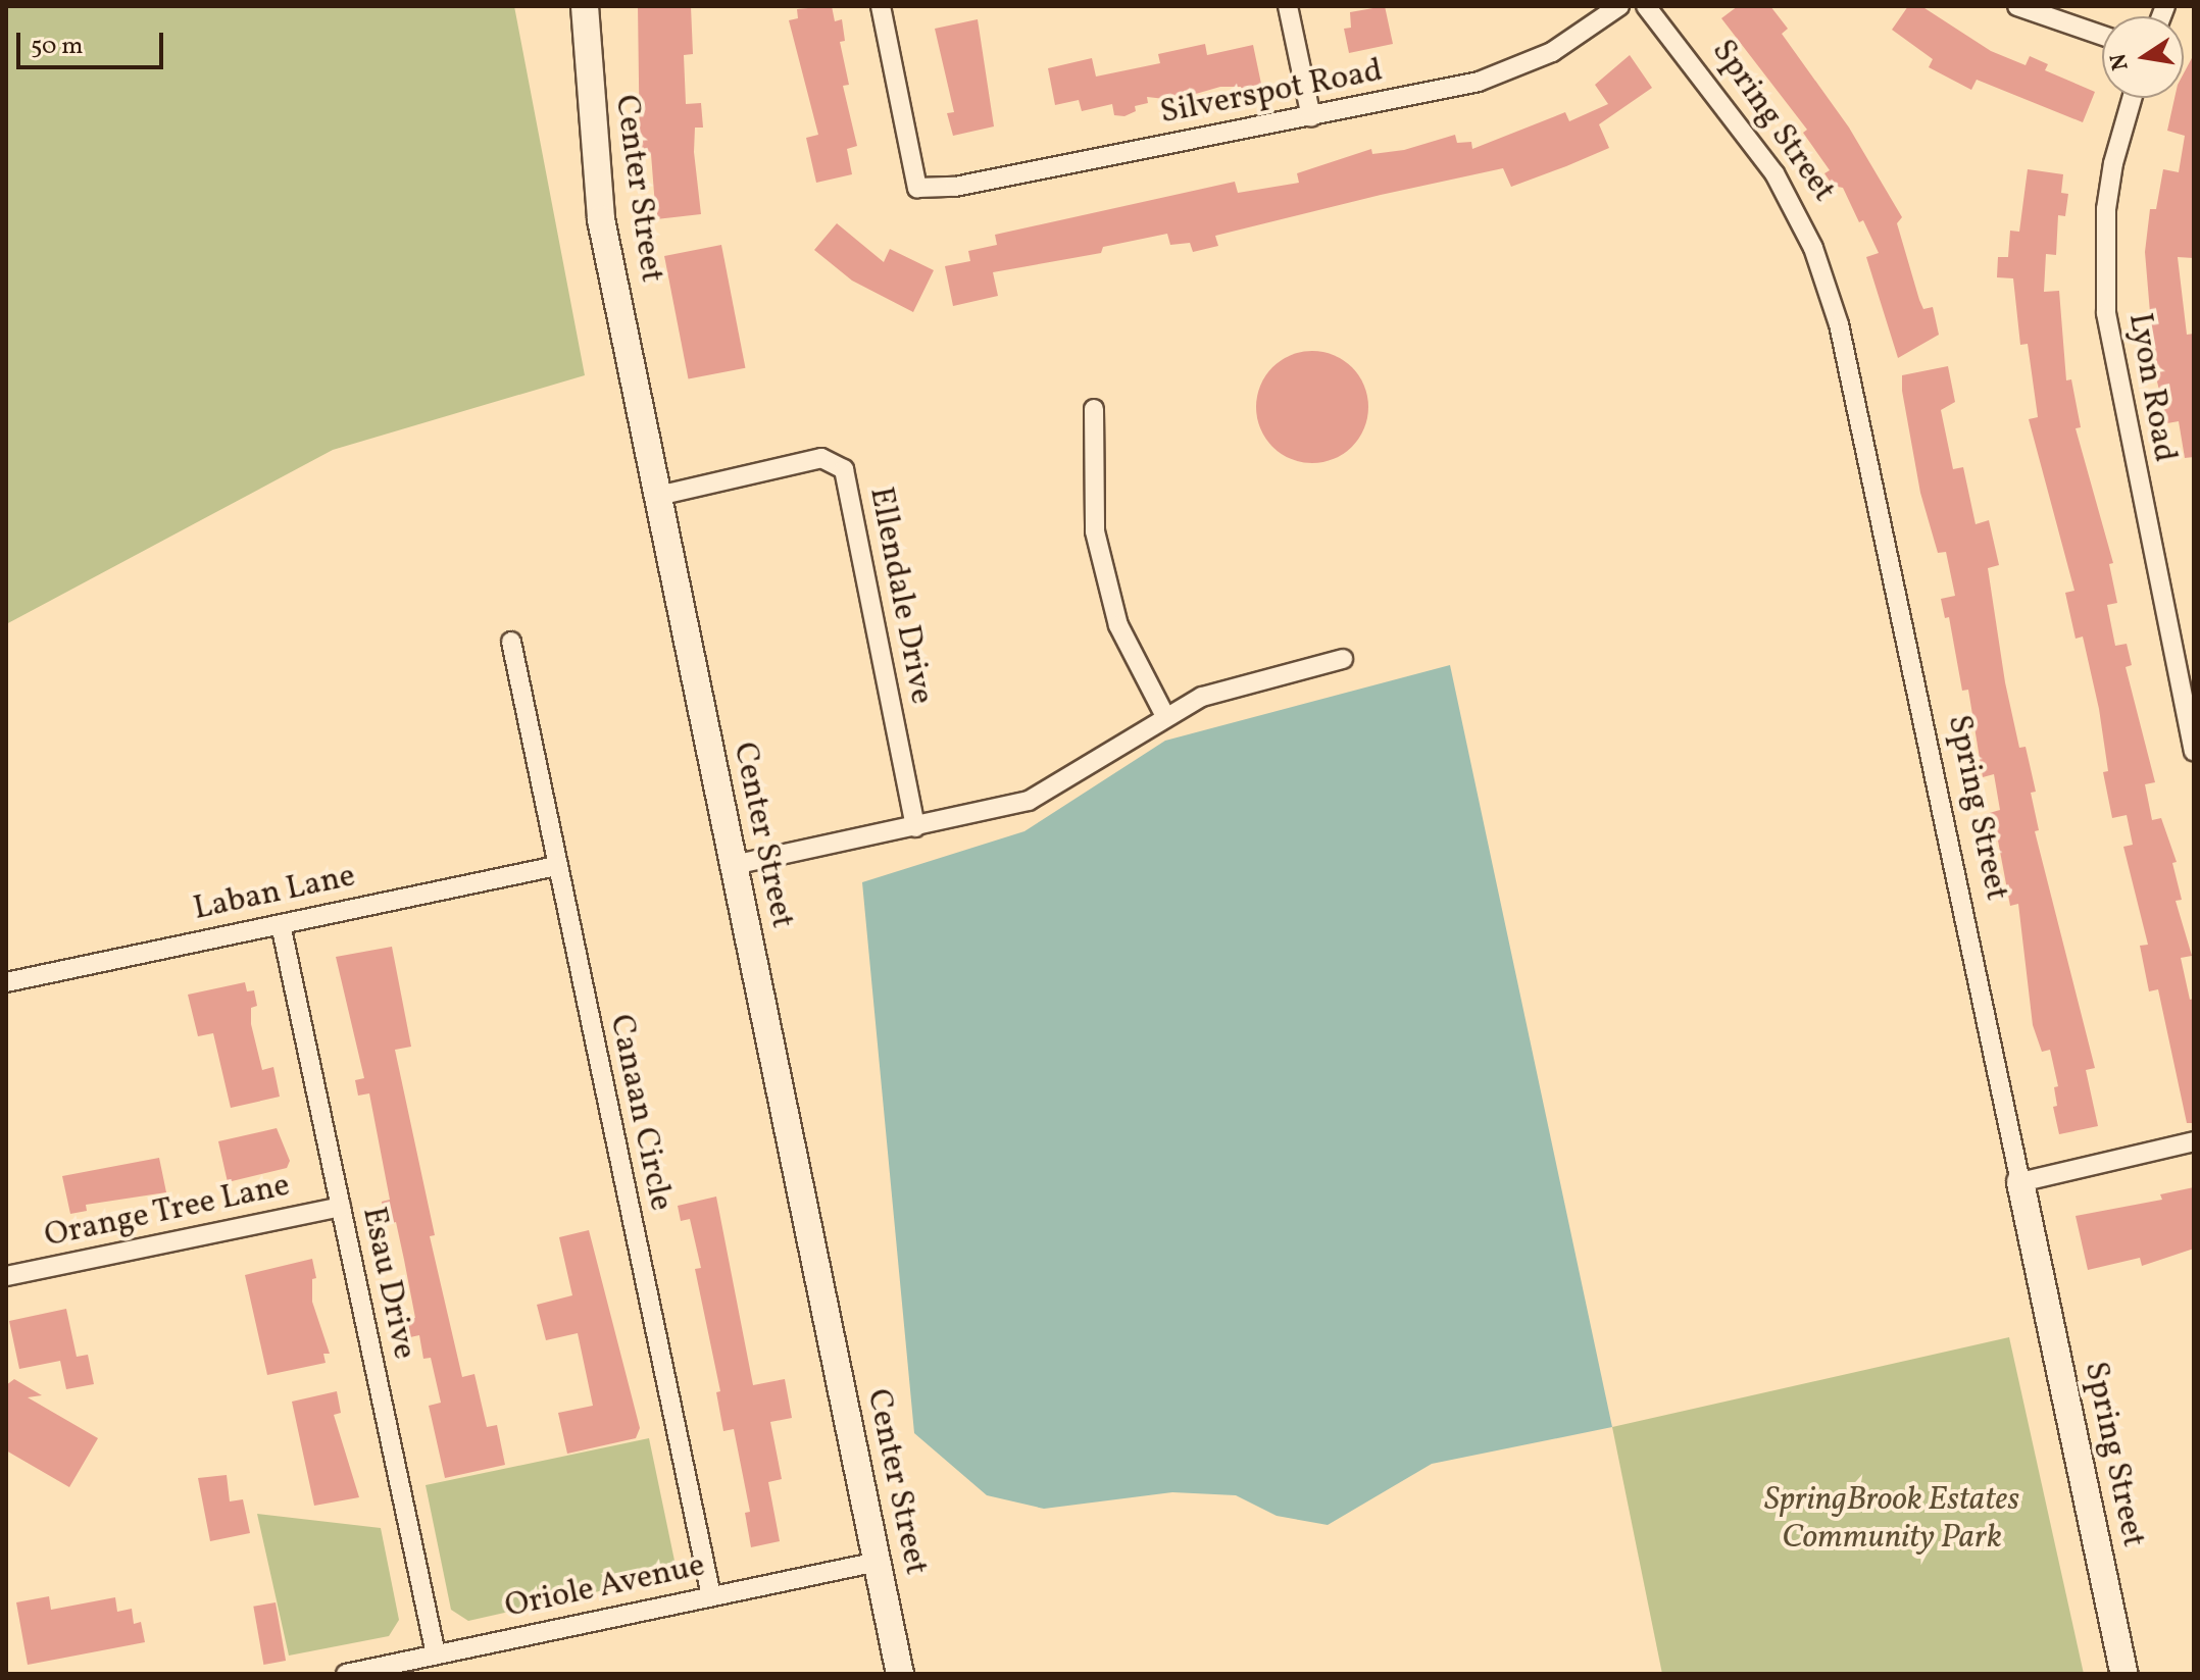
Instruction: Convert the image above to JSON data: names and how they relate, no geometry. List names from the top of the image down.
{
  "streets": {
    "street": [
      "Silverspot Road",
      "Spring Street",
      "Center Street",
      "Lyon Road",
      "Ellendale Drive",
      "Laban Lane",
      "Canaan Circle",
      "Orange Tree Lane",
      "Esau Drive",
      "Oriole Avenue"
    ]
  },
  "crossings": [
    ["Center Street", "Ellendale Drive"],
    ["Center Street", "Oriole Avenue"],
    ["Laban Lane", "Canaan Circle"],
    ["Laban Lane", "Esau Drive"],
    ["Canaan Circle", "Oriole Avenue"],
    ["Orange Tree Lane", "Esau Drive"],
    ["Esau Drive", "Oriole Avenue"]
  ],
  "parks": ["SpringBrook Estates Community Park"],
  "scale_bar": "50 m",
  "north": "left"
}
